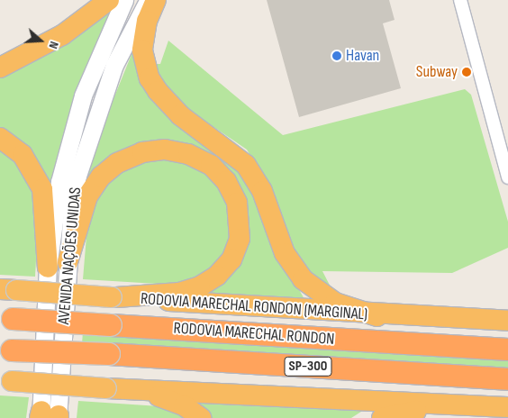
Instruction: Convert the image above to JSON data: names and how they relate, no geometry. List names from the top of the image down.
{
  "streets": {
    "highway": ["RODOVIA MARECHAL RONDON (MARGINAL)", "RODOVIA MARECHAL RONDON", "SP-300"],
    "main road": ["AVENIDA NAÇÕES UNIDAS"]
  },
  "places": ["Havan", "Subway"],
  "north": "right"
}
